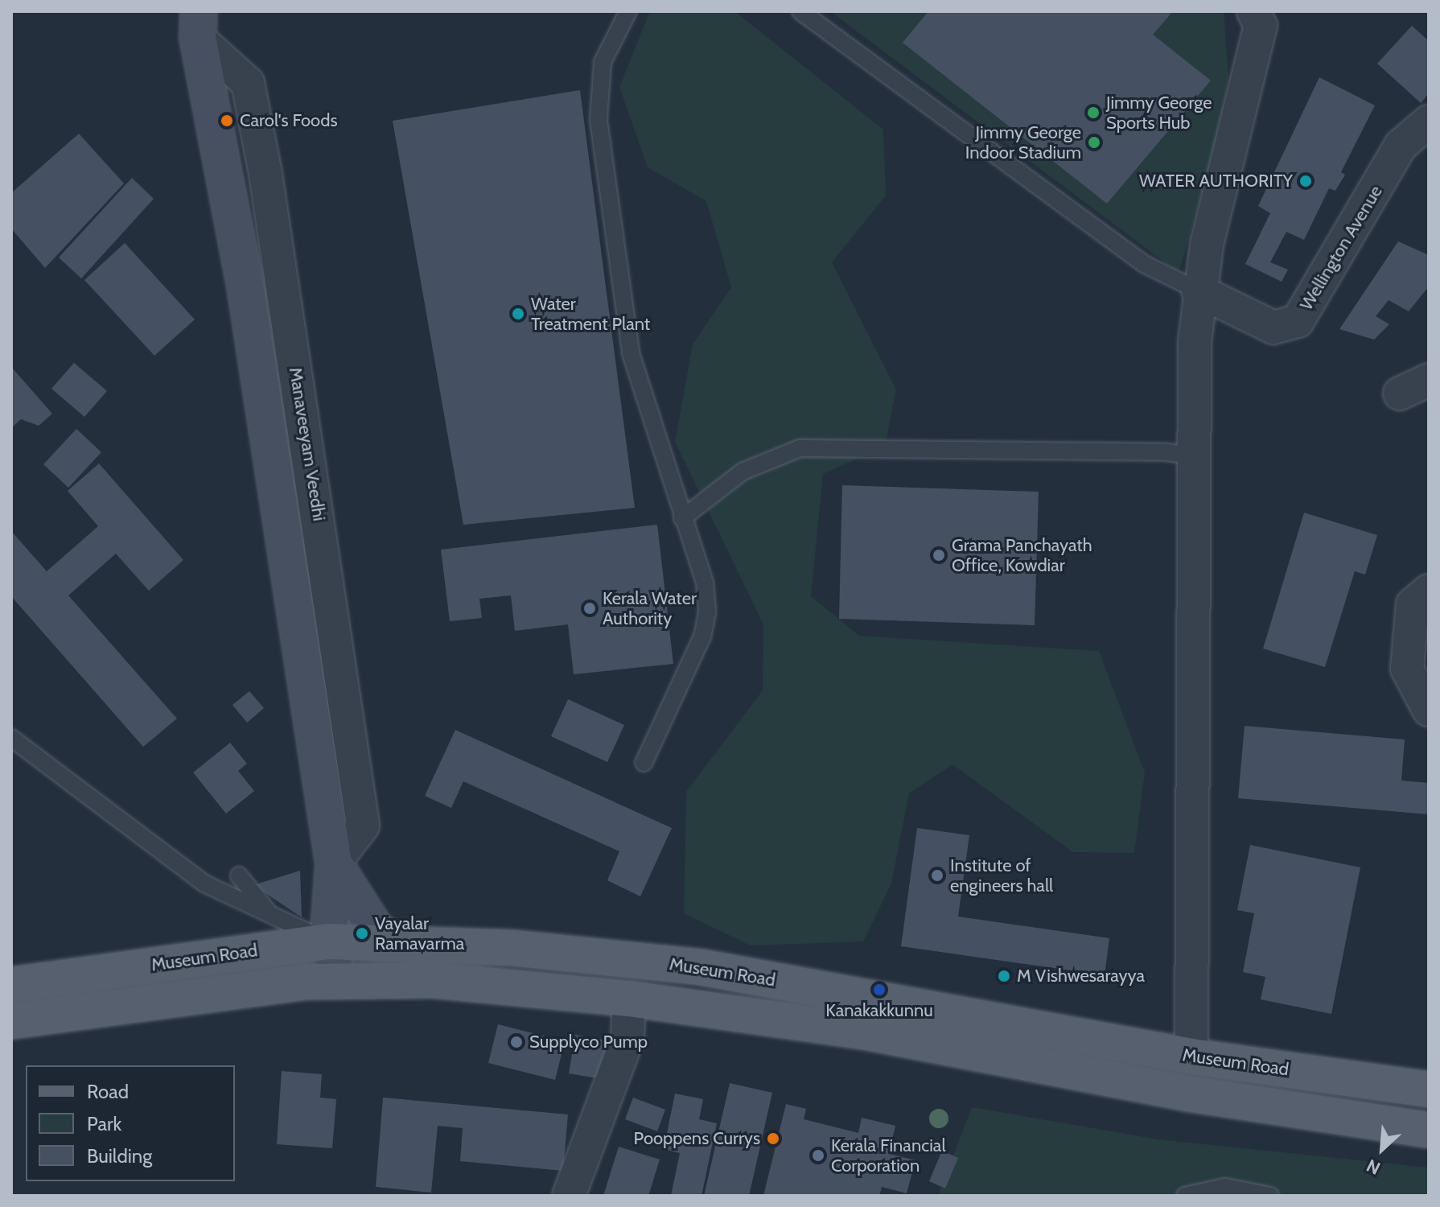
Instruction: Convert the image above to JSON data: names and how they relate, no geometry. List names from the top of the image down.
{
  "streets": {
    "main road": ["Manaveeyam Veedhi", "Museum Road"],
    "street": ["Wellington Avenue"]
  },
  "crossings": [
    ["Manaveeyam Veedhi", "Museum Road"]
  ],
  "places": [
    "Jimmy George Sports Hub",
    "Carol's Foods",
    "Jimmy George Indoor Stadium",
    "WATER AUTHORITY",
    "Water Treatment Plant",
    "Grama Panchayath Office, Kowdiar",
    "Kerala Water Authority",
    "Institute of engineers hall",
    "Vayalar Ramavarma",
    "M Vishwesarayya",
    "Kanakakkunnu",
    "Supplyco Pump",
    "Pooppens Currys",
    "Kerala Financial Corporation"
  ],
  "legend": ["Road", "Park", "Building"],
  "north": "bottom left"
}
